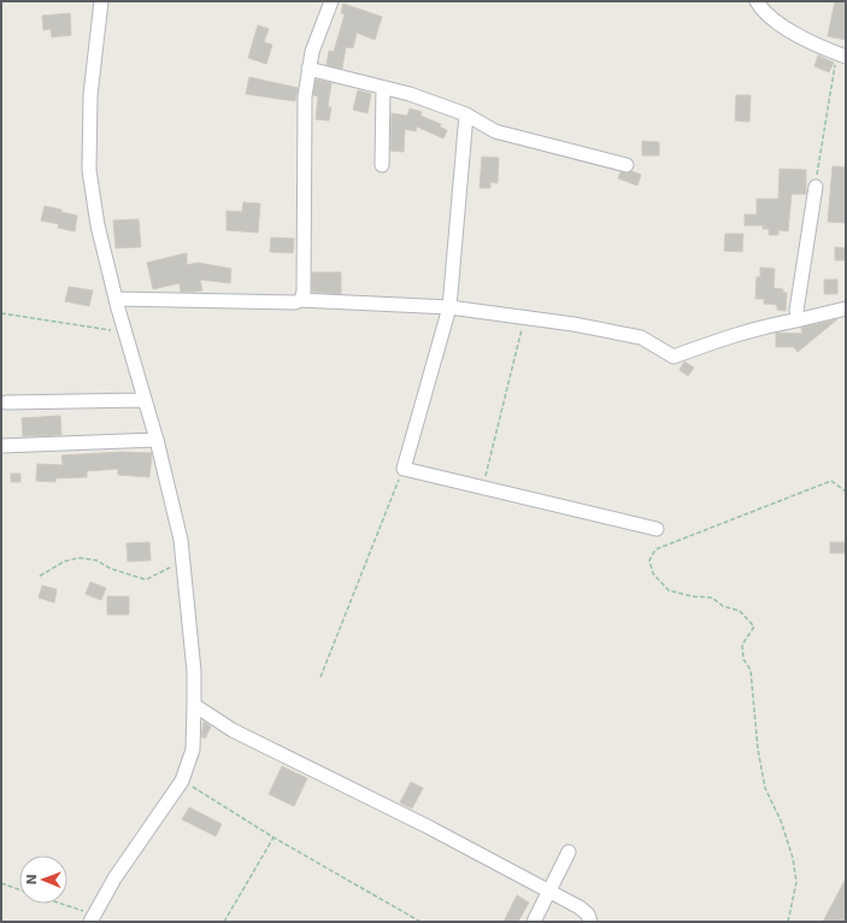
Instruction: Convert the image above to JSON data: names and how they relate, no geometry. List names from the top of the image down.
{
  "north": "left"
}
